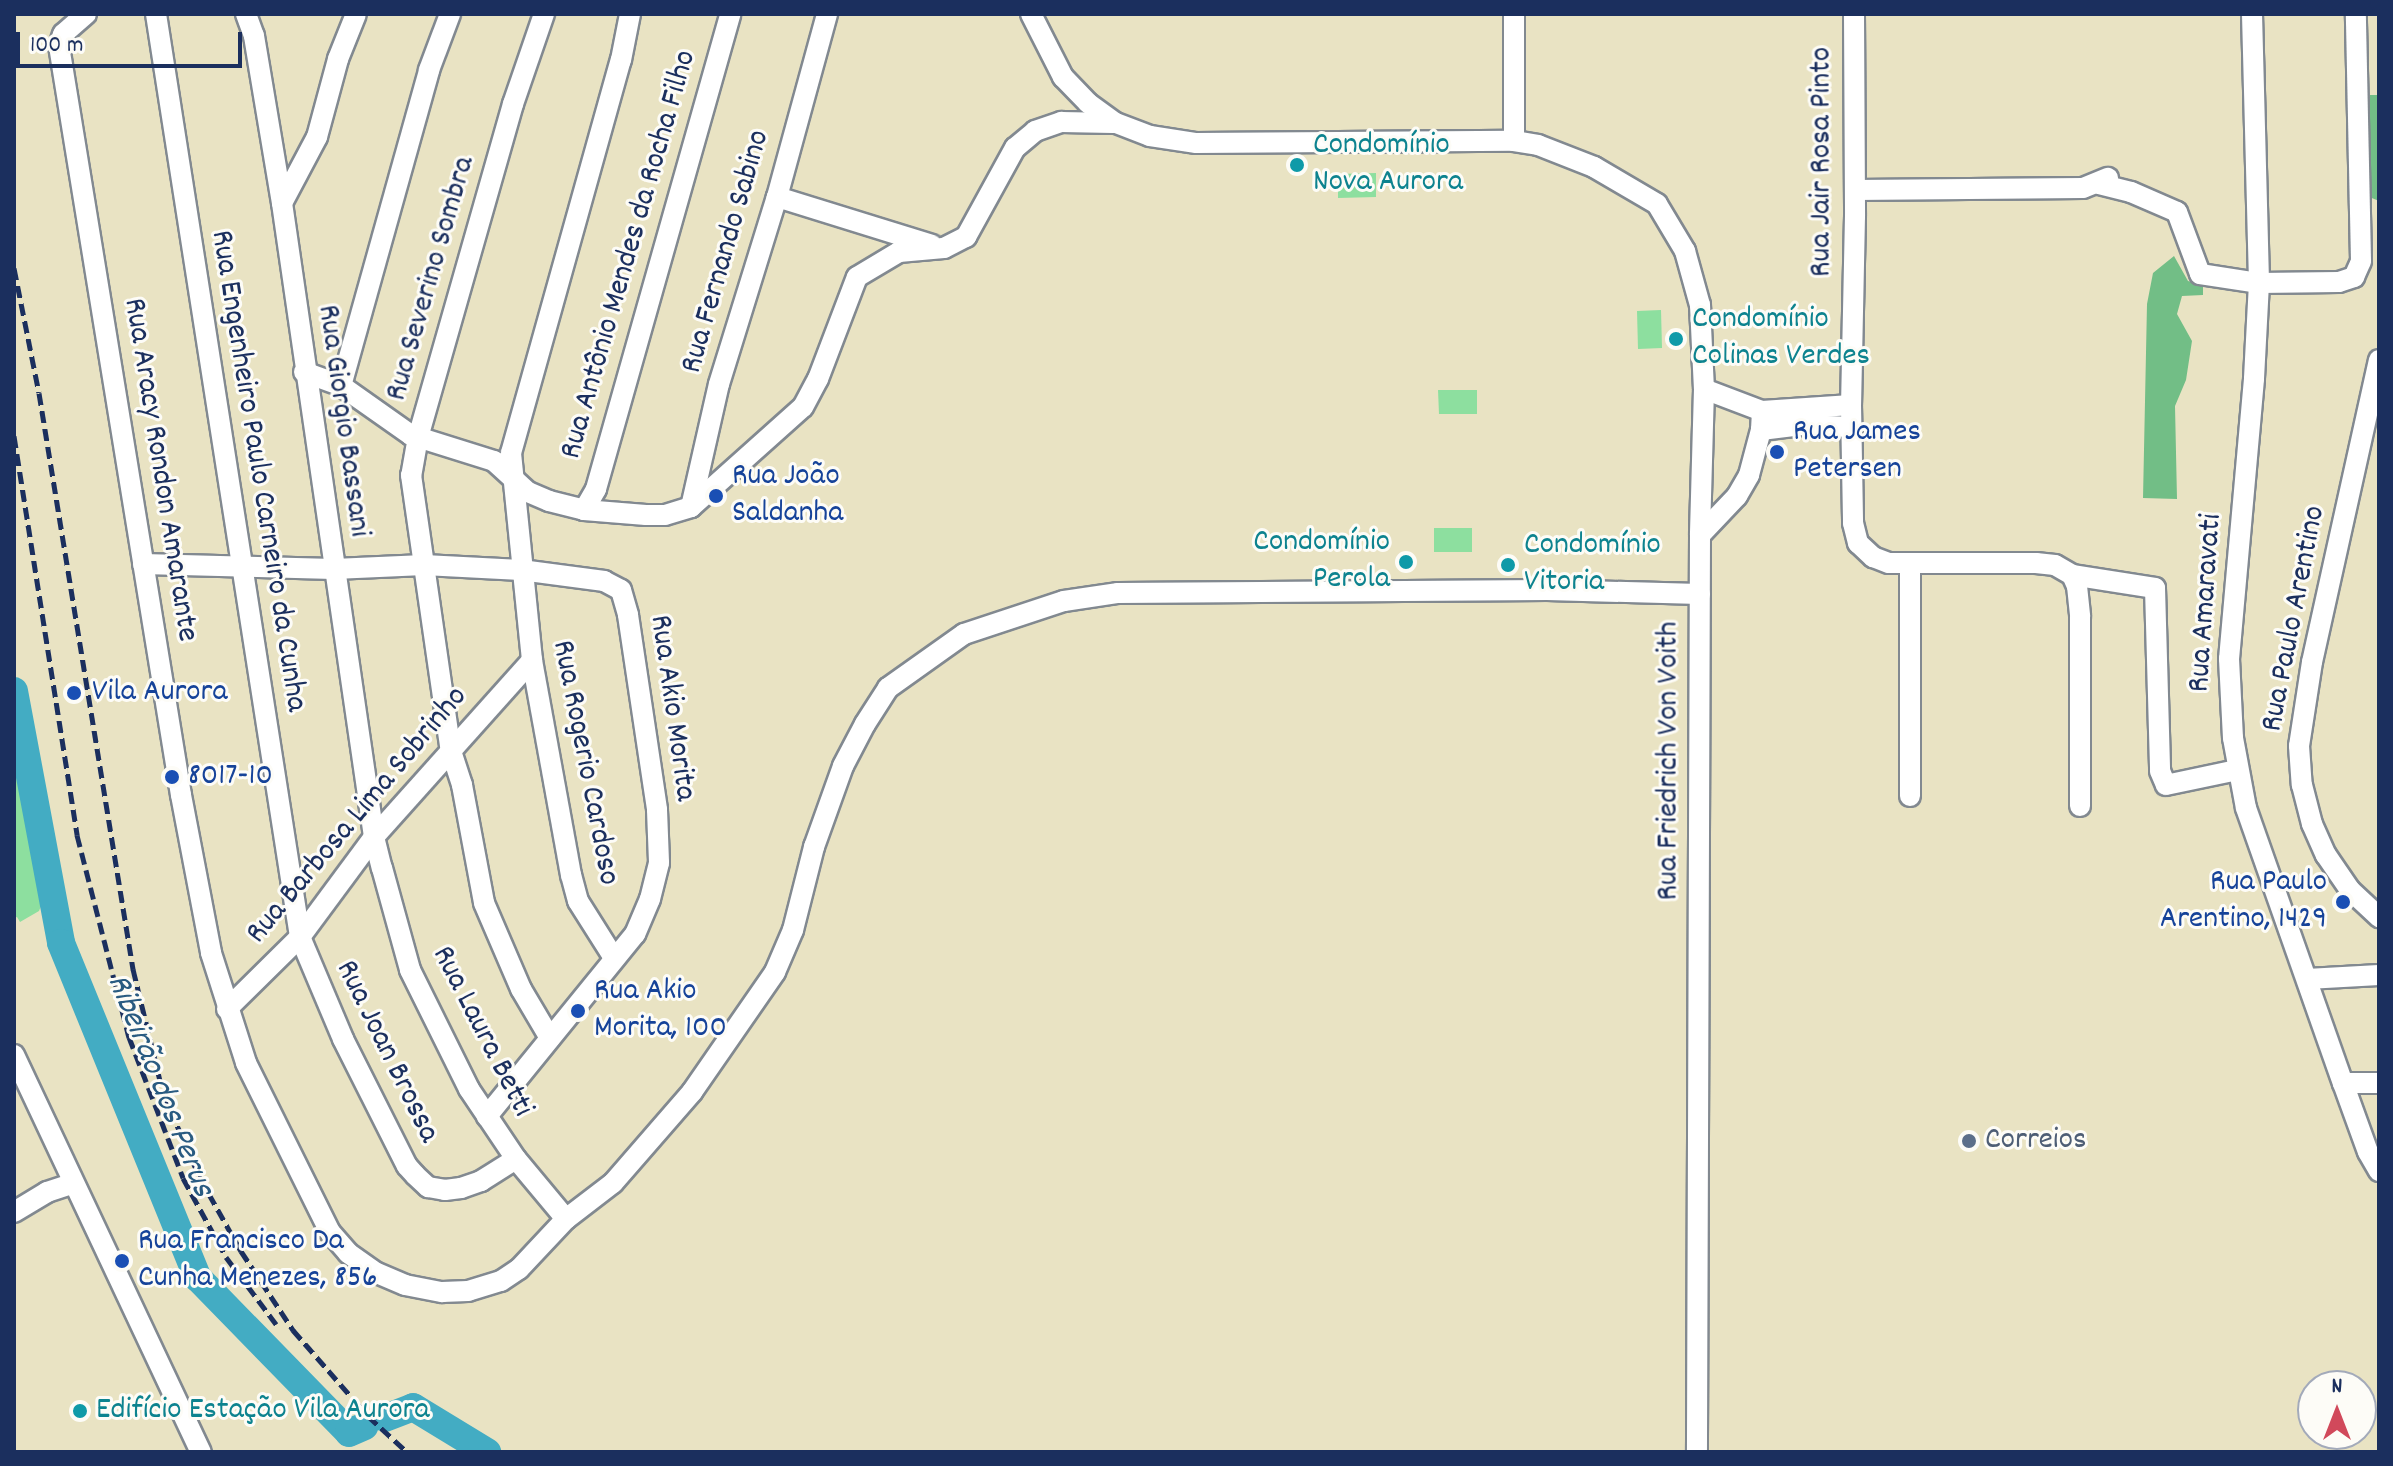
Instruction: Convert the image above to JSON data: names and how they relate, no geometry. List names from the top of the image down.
{
  "streets": {
    "street": [
      "Rua Jair Rosa Pinto",
      "Rua Fernando Sabino",
      "Rua Antônio Mendes da Rocha Filho",
      "Rua Severino Sombra",
      "Rua Giorgio Bassani",
      "Rua Aracy Rondon Amarante",
      "Rua Engenheiro Paulo Carneiro da Cunha",
      "Rua Amaravati",
      "Rua Paulo Arentino",
      "Rua Akio Morita",
      "Rua Friedrich Von Voith",
      "Rua Rogerio Cardoso",
      "Rua Barbosa Lima Sobrinho",
      "Rua Laura Betti",
      "Rua Joan Brossa"
    ]
  },
  "crossings": [
    ["Rua Jair Rosa Pinto", "Rua Amaravati"],
    ["Rua Severino Sombra", "Rua Akio Morita"],
    ["Rua Severino Sombra", "Rua Barbosa Lima Sobrinho"],
    ["Rua Giorgio Bassani", "Rua Akio Morita"],
    ["Rua Giorgio Bassani", "Rua Barbosa Lima Sobrinho"],
    ["Rua Giorgio Bassani", "Rua Laura Betti"],
    ["Rua Aracy Rondon Amarante", "Rua Akio Morita"],
    ["Rua Aracy Rondon Amarante", "Rua Friedrich Von Voith"],
    ["Rua Aracy Rondon Amarante", "Rua Barbosa Lima Sobrinho"],
    ["Rua Engenheiro Paulo Carneiro da Cunha", "Rua Akio Morita"],
    ["Rua Engenheiro Paulo Carneiro da Cunha", "Rua Barbosa Lima Sobrinho"],
    ["Rua Engenheiro Paulo Carneiro da Cunha", "Rua Joan Brossa"],
    ["Rua Akio Morita", "Rua Rogerio Cardoso"],
    ["Rua Akio Morita", "Rua Laura Betti"],
    ["Rua Rogerio Cardoso", "Rua Barbosa Lima Sobrinho"],
    ["Rua Barbosa Lima Sobrinho", "Rua Laura Betti"],
    ["Rua Barbosa Lima Sobrinho", "Rua Joan Brossa"],
    ["Rua Laura Betti", "Rua Joan Brossa"]
  ],
  "water": ["Ribeirão dos Perus"],
  "places": [
    "Condomínio Nova Aurora",
    "Condomínio Colinas Verdes",
    "Rua James Petersen",
    "Rua João Saldanha",
    "Condomínio Perola",
    "Condomínio Vitoria",
    "Vila Aurora",
    "8017-10",
    "Rua Paulo Arentino, 1429",
    "Rua Akio Morita, 100",
    "Correios",
    "Rua Francisco Da Cunha Menezes, 856",
    "Edifício Estação Vila Aurora"
  ],
  "scale_bar": "100 m",
  "north": "top"
}
